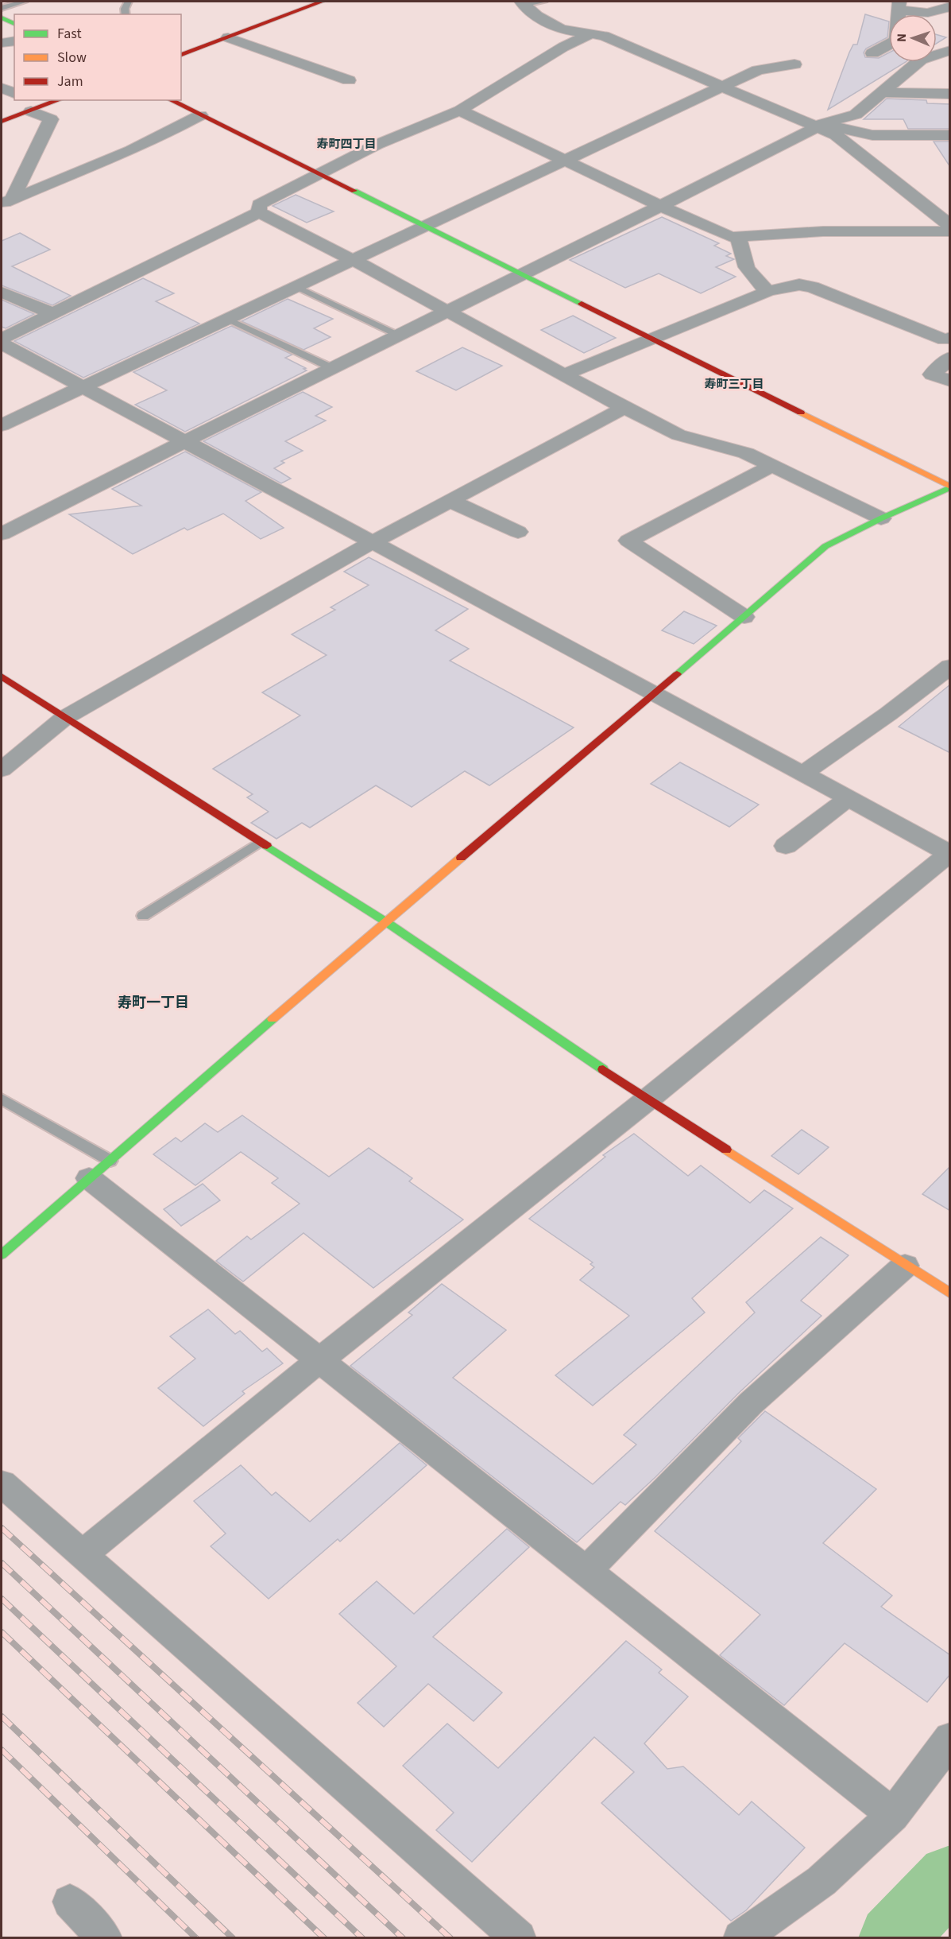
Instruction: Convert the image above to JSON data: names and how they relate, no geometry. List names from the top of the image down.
{
  "districts": ["寿町四丁目", "寿町三丁目", "寿町一丁目"],
  "legend": ["Fast", "Slow", "Jam"],
  "north": "left"
}
